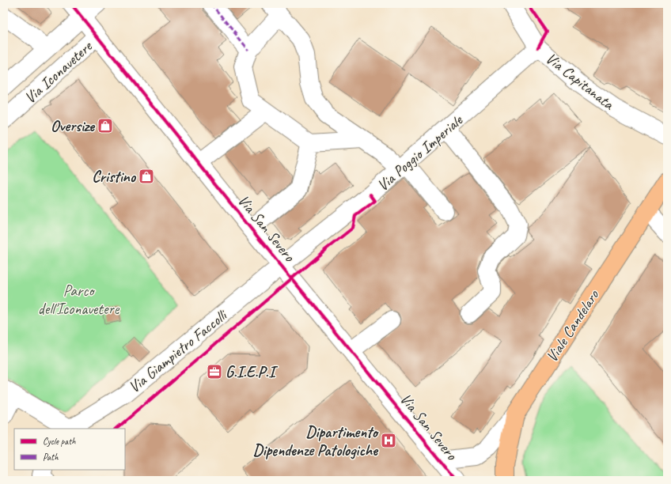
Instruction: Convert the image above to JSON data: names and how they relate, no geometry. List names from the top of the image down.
{
  "streets": {
    "main road": ["Viale Candelaro"],
    "street": [
      "Via Iconavetere",
      "Via Capitanata",
      "Via Poggio Imperiale",
      "Via San Severo",
      "Via Giampietro Faccolli"
    ]
  },
  "crossings": [
    ["Via Iconavetere", "Via San Severo"],
    ["Via Capitanata", "Via Poggio Imperiale"],
    ["Via Poggio Imperiale", "Via San Severo"],
    ["Via Poggio Imperiale", "Via Giampietro Faccolli"],
    ["Via San Severo", "Via Giampietro Faccolli"]
  ],
  "parks": ["Parco dell'Iconavetere"],
  "places": {
    "shop": ["Oversize", "Cristino"],
    "office": ["G.I.E.P.I"],
    "hospital": ["Dipartimento Dipendenze Patologiche"]
  },
  "legend": ["Cycle path", "Path"]
}
